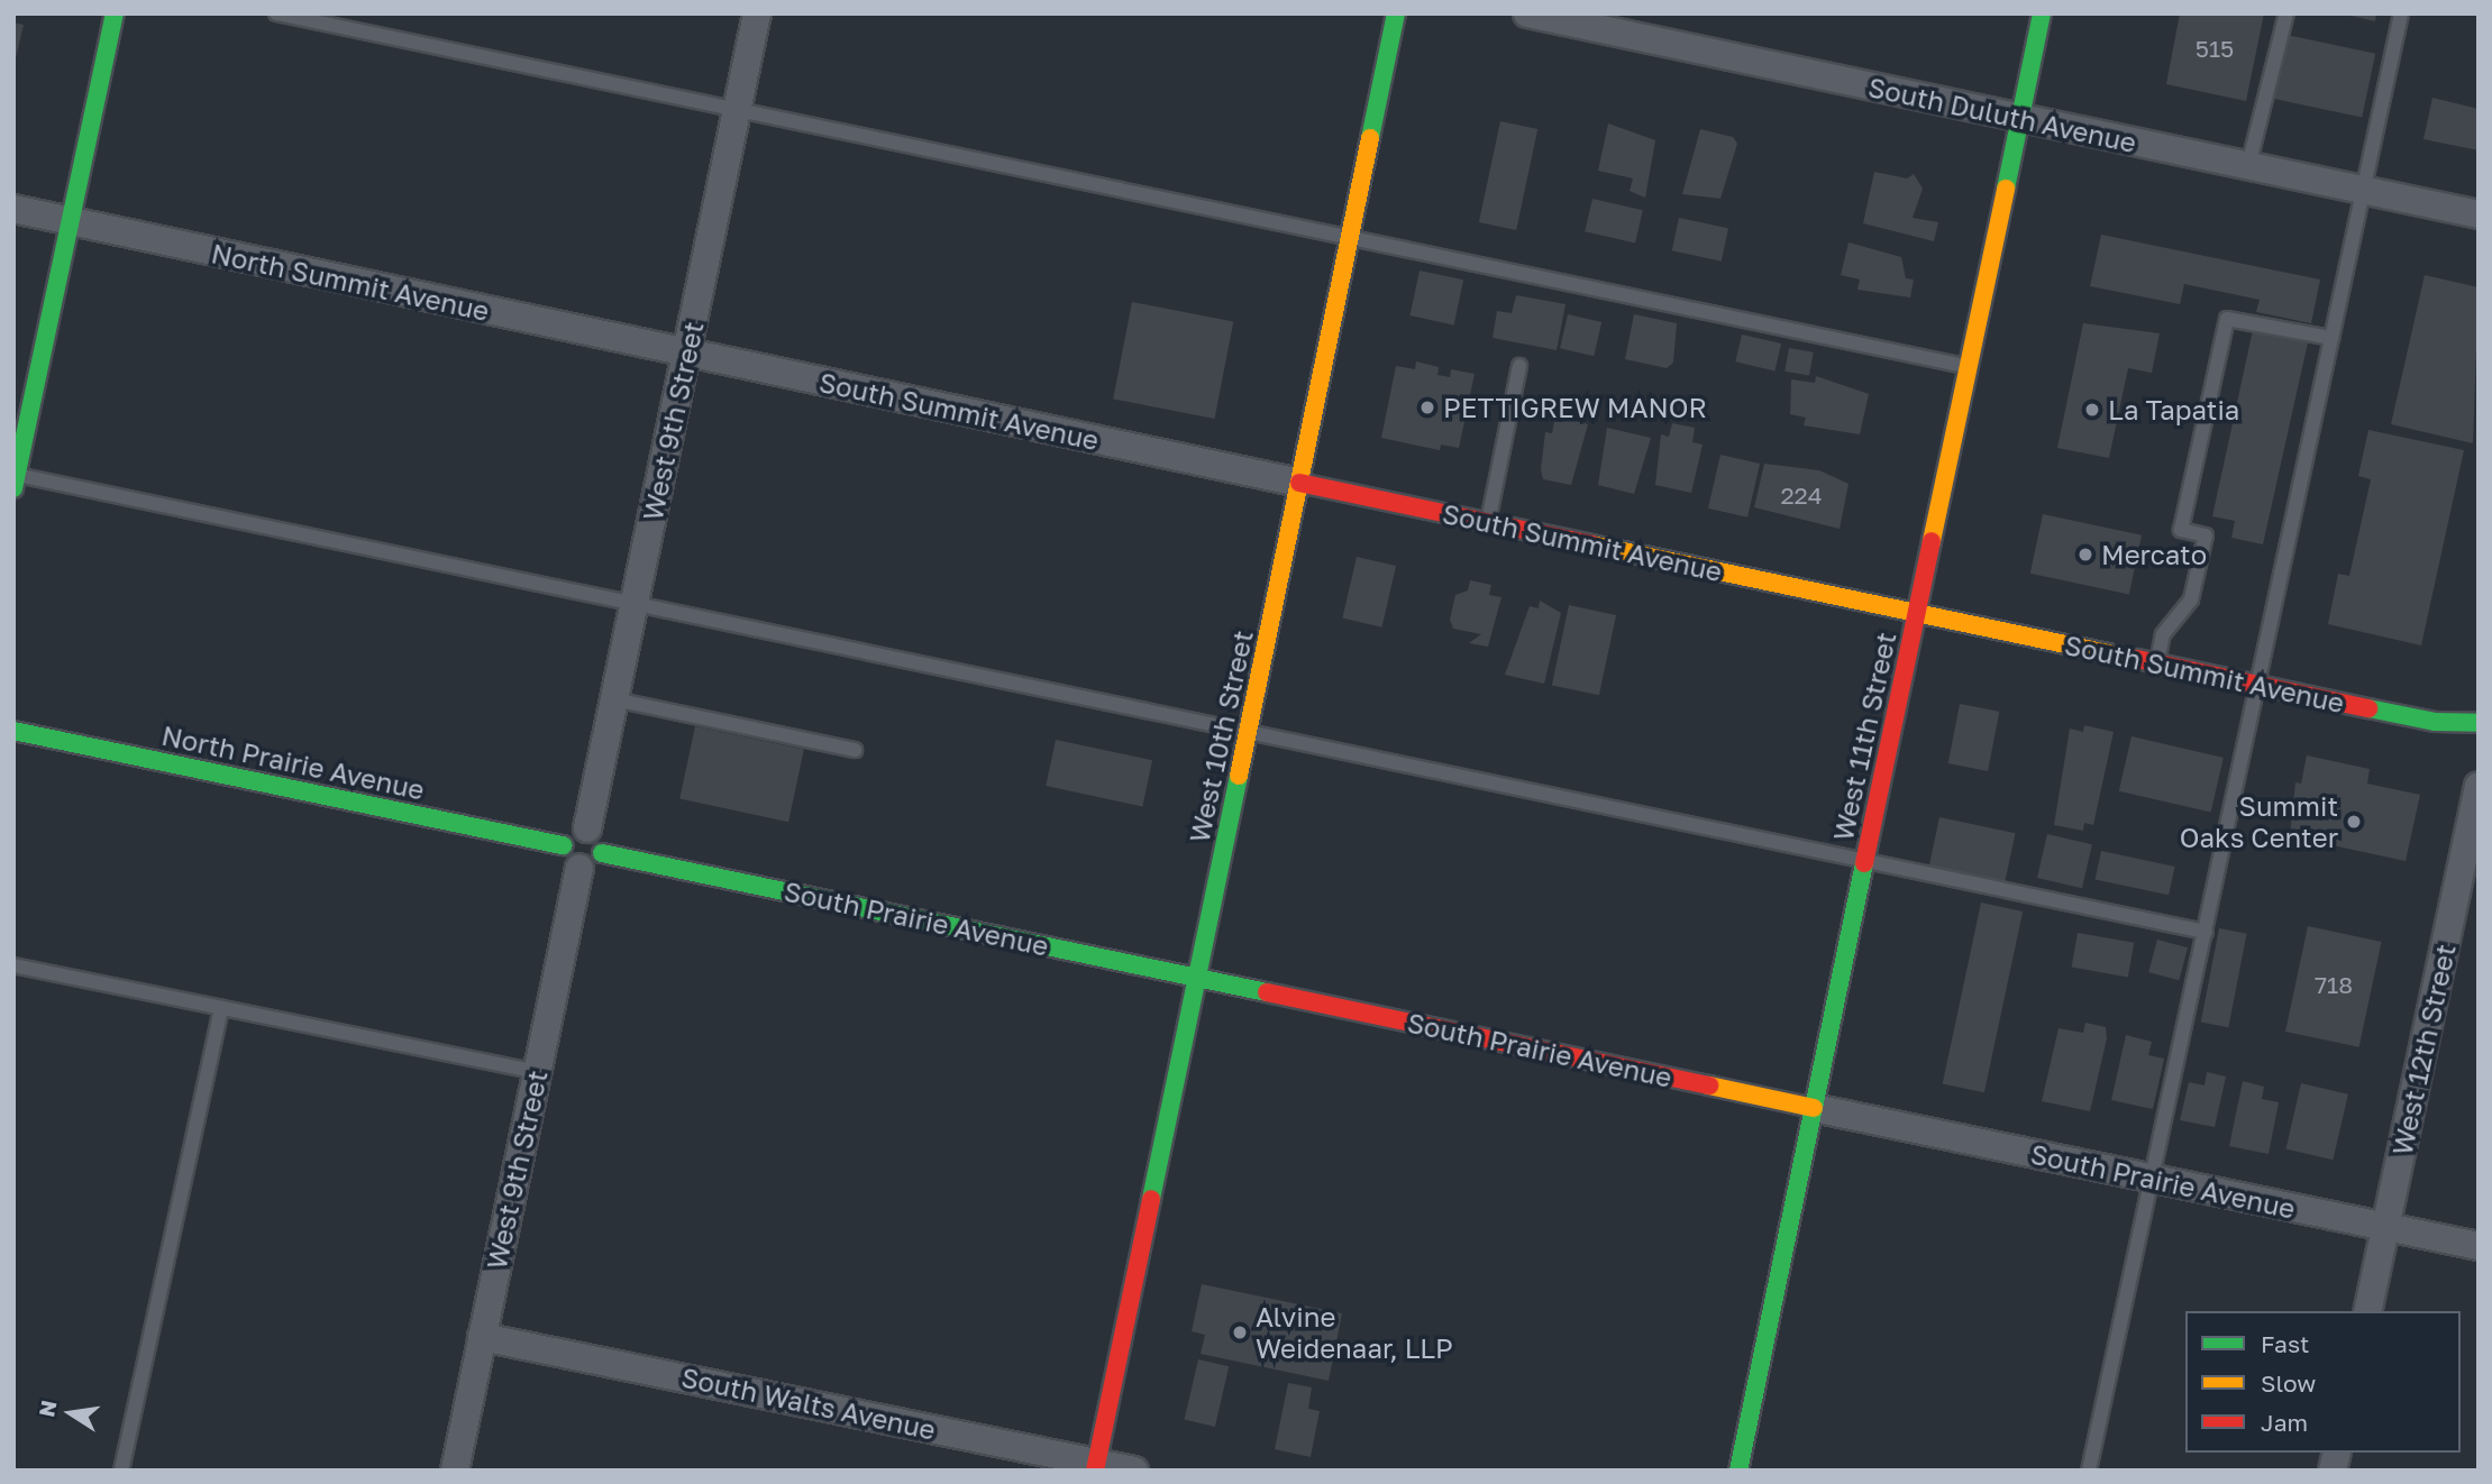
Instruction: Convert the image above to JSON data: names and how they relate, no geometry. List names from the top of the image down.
{
  "streets": {
    "street": [
      "South Duluth Avenue",
      "North Summit Avenue",
      "South Summit Avenue",
      "West 9th Street",
      "West 10th Street",
      "West 11th Street",
      "North Prairie Avenue",
      "South Prairie Avenue",
      "West 12th Street",
      "South Walts Avenue"
    ]
  },
  "crossings": [
    ["South Duluth Avenue", "West 11th Street"],
    ["North Summit Avenue", "South Summit Avenue"],
    ["North Summit Avenue", "West 9th Street"],
    ["South Summit Avenue", "West 9th Street"],
    ["South Summit Avenue", "West 10th Street"],
    ["South Summit Avenue", "West 11th Street"],
    ["West 9th Street", "North Prairie Avenue"],
    ["West 9th Street", "South Prairie Avenue"],
    ["West 9th Street", "South Walts Avenue"],
    ["West 10th Street", "South Prairie Avenue"],
    ["West 10th Street", "South Walts Avenue"],
    ["West 11th Street", "South Prairie Avenue"],
    ["North Prairie Avenue", "South Prairie Avenue"],
    ["South Prairie Avenue", "West 12th Street"]
  ],
  "places": [
    "PETTIGREW MANOR",
    "La Tapatia",
    "Mercato",
    "Summit Oaks Center",
    "Alvine Weidenaar, LLP"
  ],
  "house_numbers": ["515", "224", "718"],
  "legend": ["Fast", "Slow", "Jam"],
  "north": "left"
}
